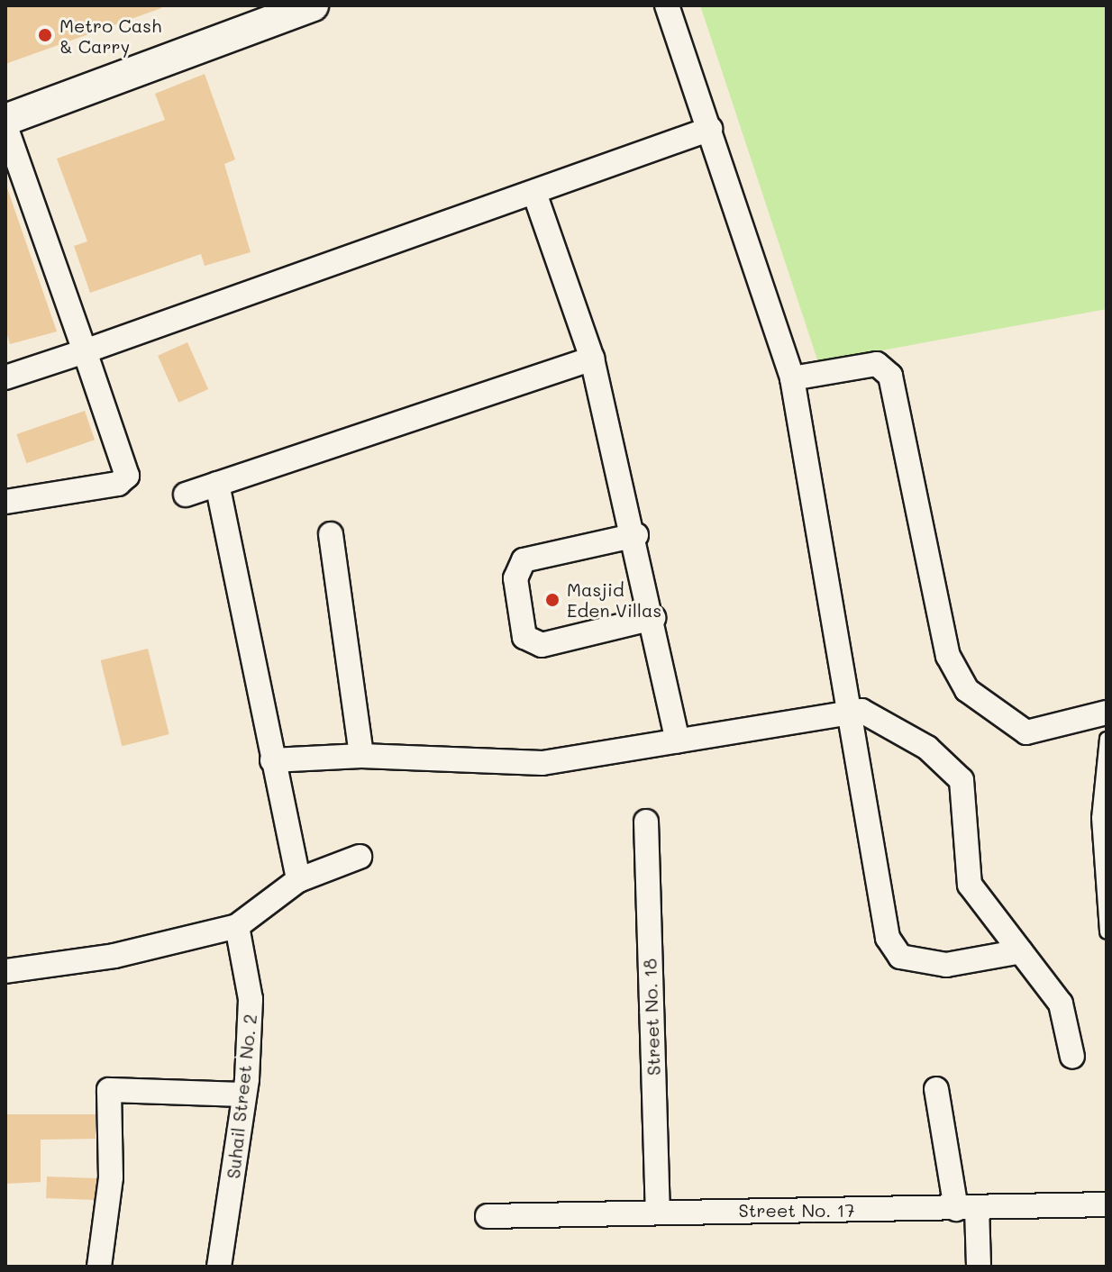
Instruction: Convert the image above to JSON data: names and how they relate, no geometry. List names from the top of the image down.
{
  "streets": {
    "street": ["Street No. 18", "Suhail Street No. 2", "Street No. 17"]
  },
  "crossings": [
    ["Street No. 18", "Street No. 17"]
  ],
  "places": ["Metro Cash & Carry", "Masjid Eden Villas"]
}
